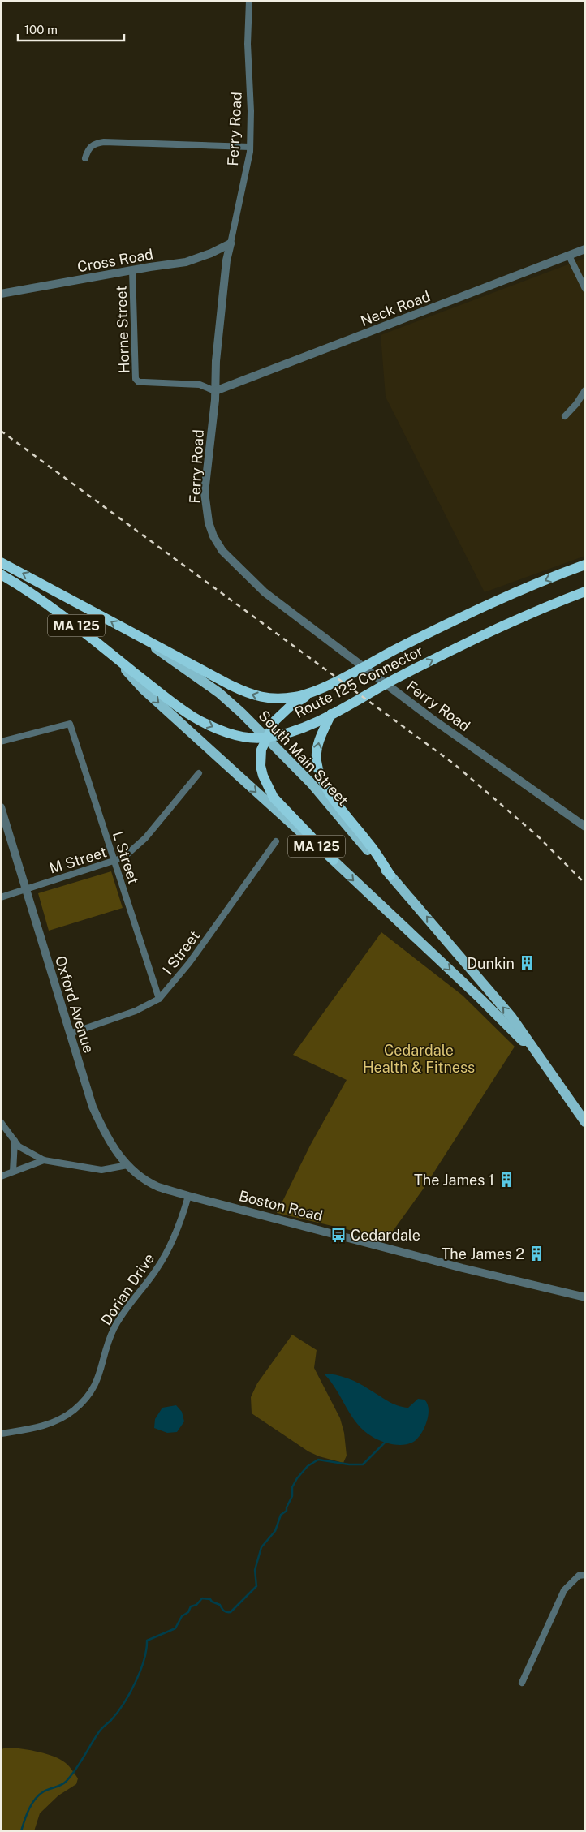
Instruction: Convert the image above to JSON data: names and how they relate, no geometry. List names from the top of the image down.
{
  "streets": {
    "highway": ["MA 125", "Route 125 Connector", "South Main Street"],
    "street": [
      "Ferry Road",
      "Cross Road",
      "Neck Road",
      "Horne Street",
      "L Street",
      "M Street",
      "I Street",
      "Oxford Avenue",
      "Boston Road",
      "Dorian Drive"
    ]
  },
  "crossings": [
    ["Ferry Road", "Cross Road"],
    ["Ferry Road", "Neck Road"],
    ["Ferry Road", "Horne Street"],
    ["Cross Road", "Horne Street"],
    ["Neck Road", "Horne Street"],
    ["Route 125 Connector", "South Main Street"],
    ["L Street", "M Street"],
    ["L Street", "I Street"],
    ["M Street", "Oxford Avenue"],
    ["I Street", "Oxford Avenue"],
    ["Oxford Avenue", "Boston Road"],
    ["Boston Road", "Dorian Drive"]
  ],
  "parks": ["Cedardale Health & Fitness"],
  "places": {
    "building": ["Dunkin", "The James 1", "The James 2"],
    "bus stop": ["Cedardale"]
  },
  "scale_bar": "100 m"
}
